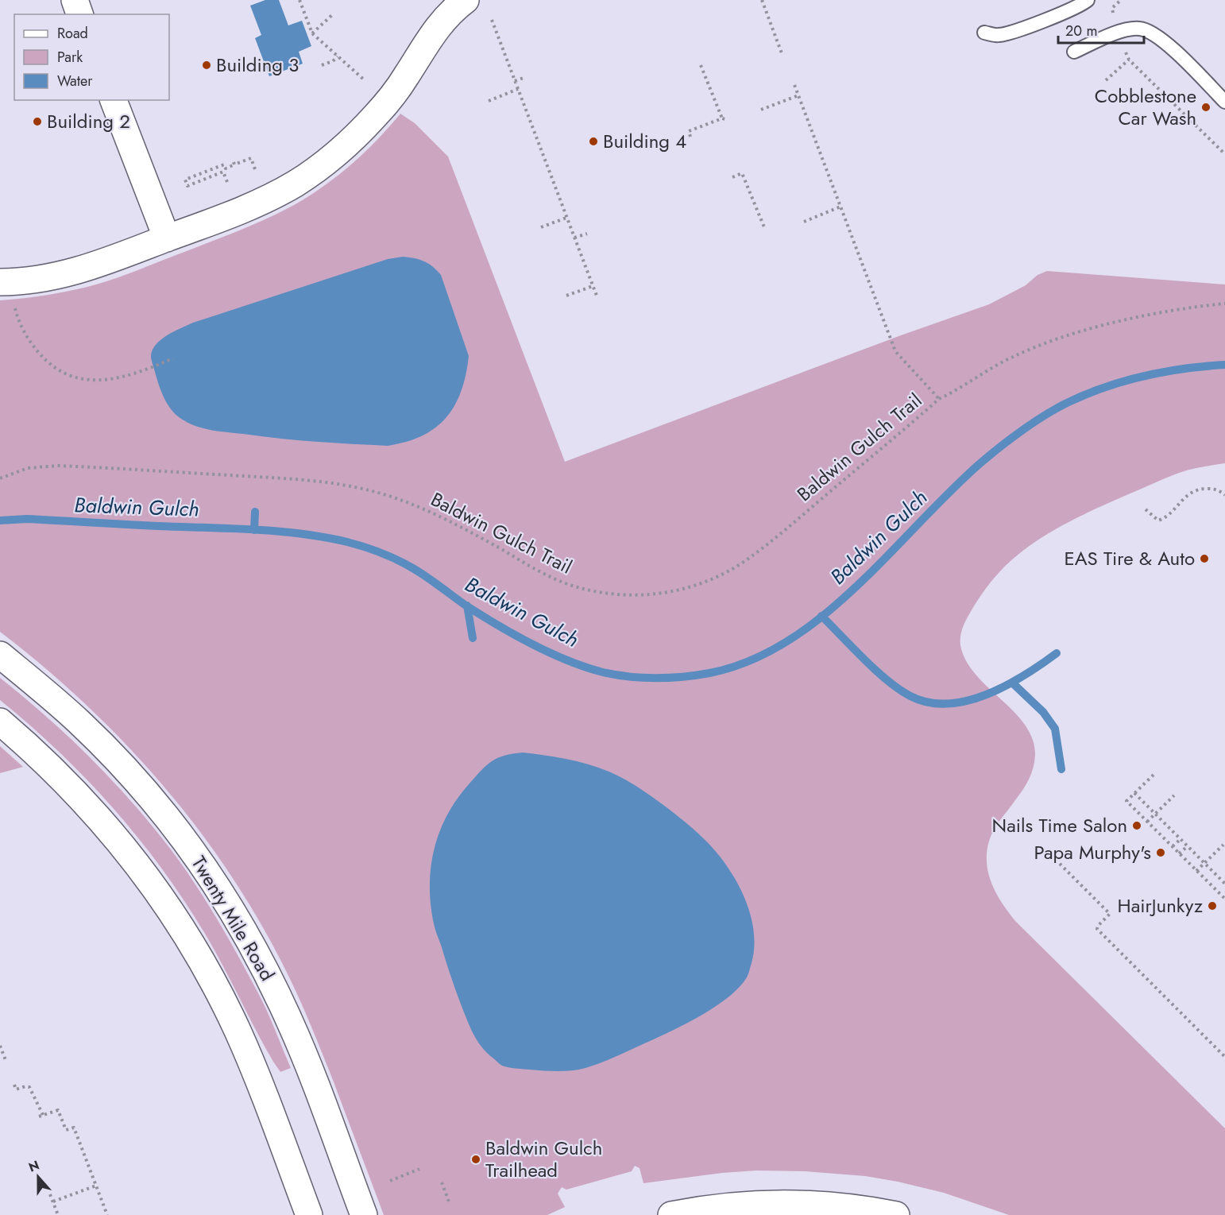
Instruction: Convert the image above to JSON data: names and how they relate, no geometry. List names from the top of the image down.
{
  "streets": {
    "main road": ["Twenty Mile Road"],
    "path": ["Baldwin Gulch Trail"]
  },
  "water": ["Baldwin Gulch"],
  "places": [
    "Building 3",
    "Cobblestone Car Wash",
    "Building 2",
    "Building 4",
    "EAS Tire & Auto",
    "Nails Time Salon",
    "Papa Murphy's",
    "HairJunkyz",
    "Baldwin Gulch Trailhead"
  ],
  "legend": ["Road", "Park", "Water"],
  "scale_bar": "20 m",
  "north": "top"
}
